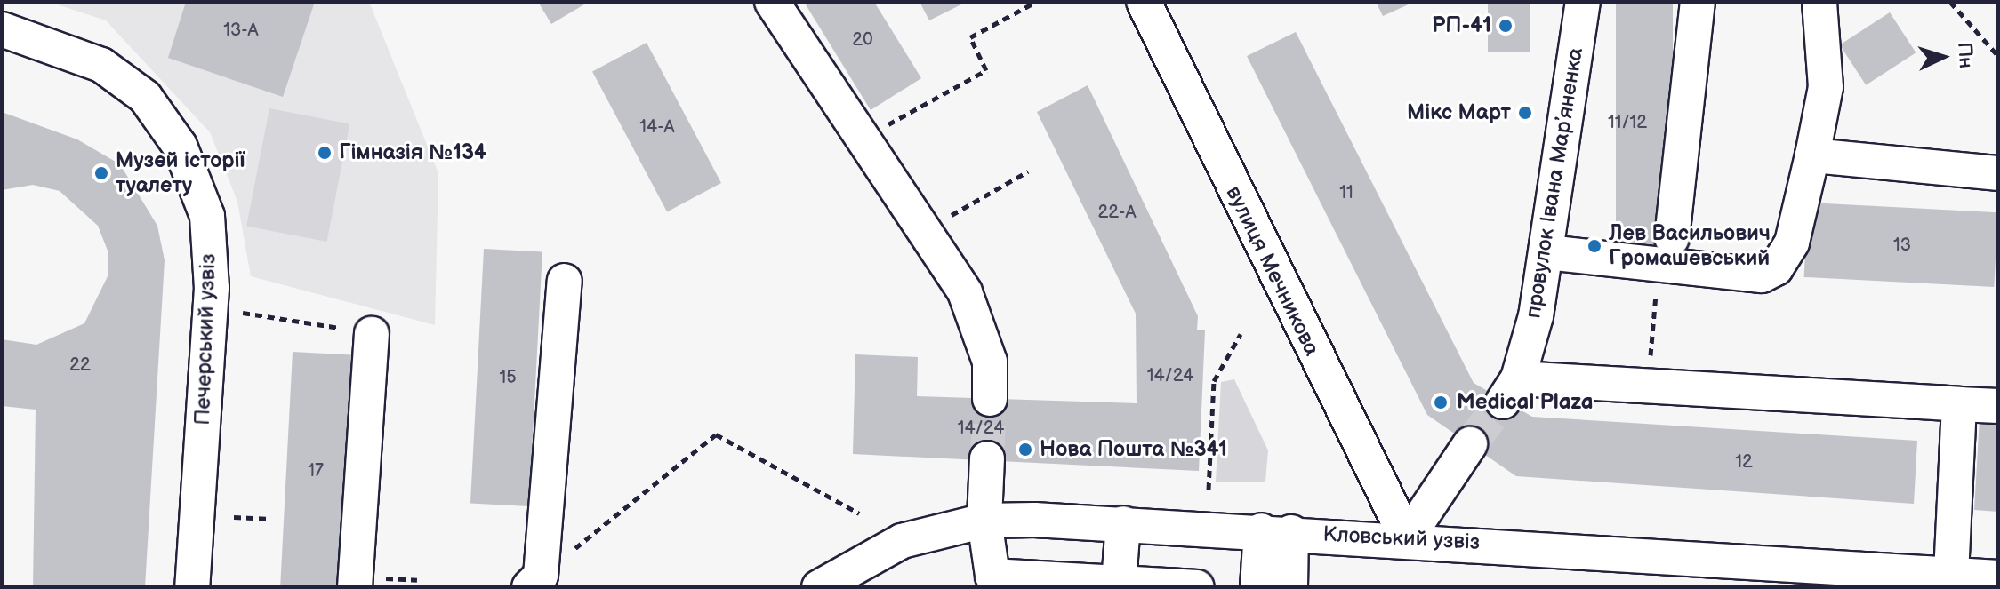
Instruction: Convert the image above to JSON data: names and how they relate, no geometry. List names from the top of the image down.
{
  "streets": {
    "street": [
      "провулок Івана Марʼяненка",
      "вулиця Мечникова",
      "Печерський узвіз",
      "Кловський узвіз"
    ]
  },
  "crossings": [
    ["вулиця Мечникова", "Кловський узвіз"]
  ],
  "places": [
    "РП-41",
    "Мікс Март",
    "Гімназія №134",
    "Музей історії туалету",
    "Лев Васильович Громашевський",
    "Medical Plaza",
    "Нова Пошта №341"
  ],
  "house_numbers": [
    "13-А",
    "20",
    "11/12",
    "14-А",
    "11",
    "22-А",
    "13",
    "22",
    "14/24",
    "15",
    "14/24",
    "12",
    "17"
  ],
  "north": "right"
}
